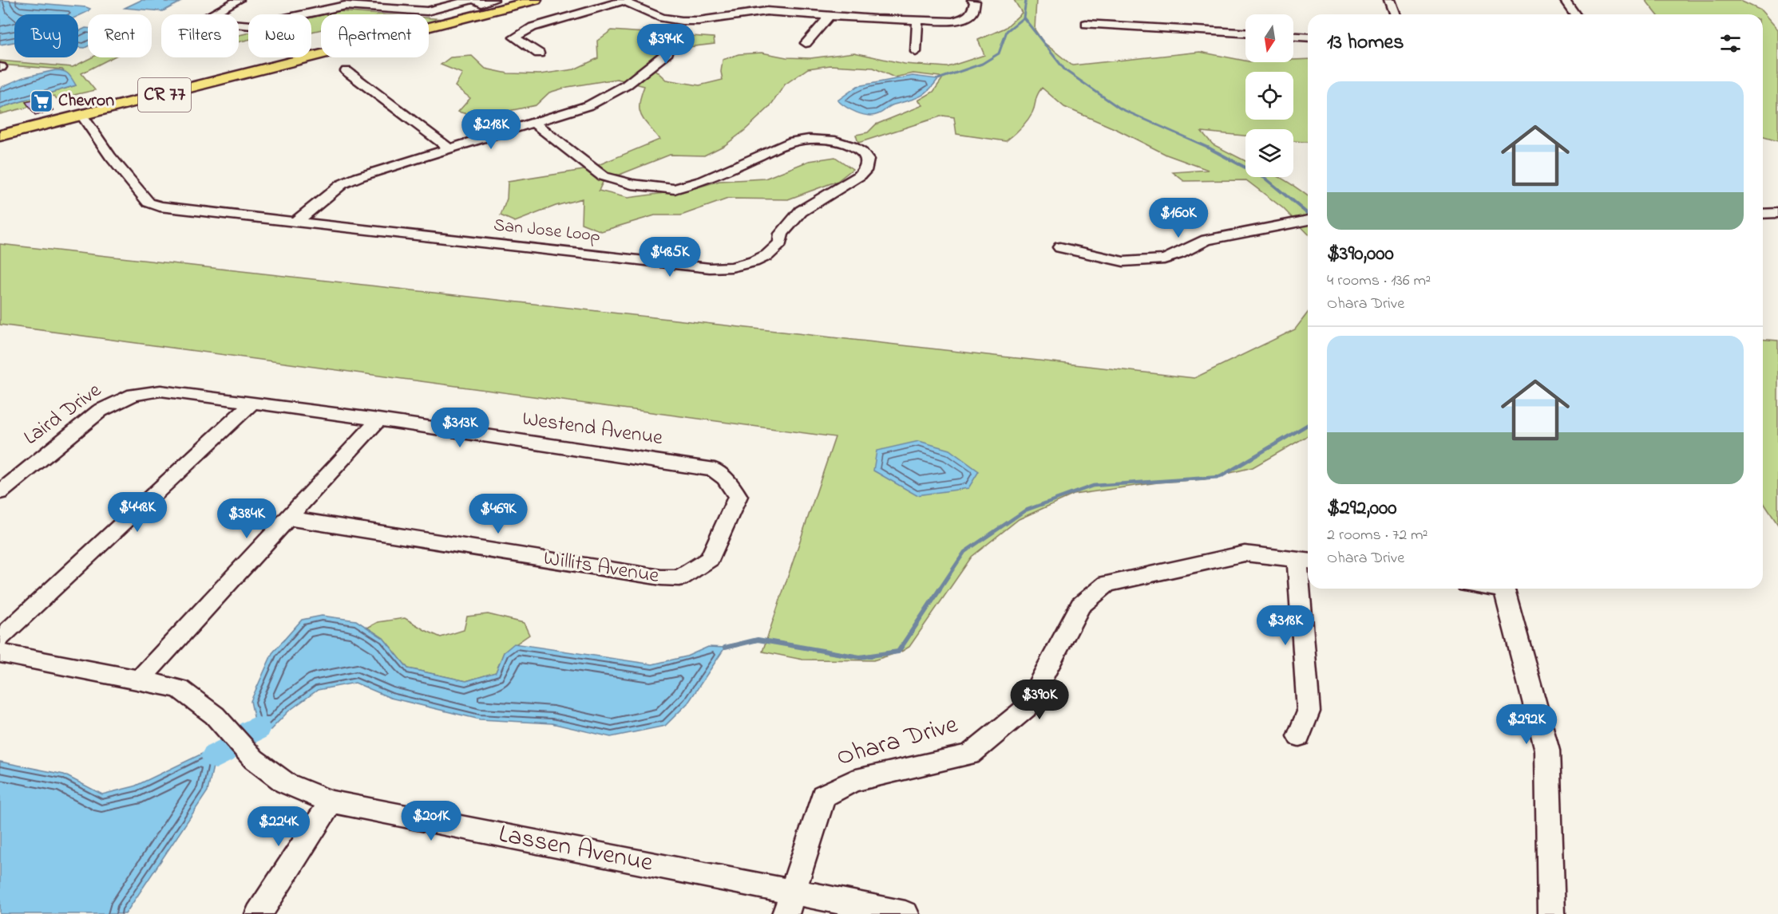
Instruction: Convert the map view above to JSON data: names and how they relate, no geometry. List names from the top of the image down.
{
  "streets": {
    "main road": ["CR 77"],
    "street": [
      "San Jose Loop",
      "Laird Drive",
      "Westend Avenue",
      "Willits Avenue",
      "Ohara Drive",
      "Lassen Avenue"
    ]
  },
  "crossings": [
    ["CR 77", "San Jose Loop"],
    ["Laird Drive", "Westend Avenue"],
    ["Westend Avenue", "Willits Avenue"],
    ["Ohara Drive", "Lassen Avenue"]
  ],
  "places": {
    "supermarket": ["Chevron"]
  },
  "north": "bottom",
  "page": {
    "chip": [
      "Buy",
      "Rent",
      "Filters",
      "New",
      "Apartment"
    ],
    "heading": "13 homes",
    "price": [
      "$394K",
      "$218K",
      "$160K",
      "$485K",
      "$313K",
      "$448K",
      "$469K",
      "$384K",
      "$318K",
      "$390K",
      "$292K",
      "$201K",
      "$224K"
    ],
    "list": [
      {
        "name": "$390,000",
        "note": "4 rooms · 136 m² · Ohara Drive"
      },
      {
        "name": "$292,000",
        "note": "2 rooms · 72 m² · Ohara Drive"
      }
    ]
  }
}
